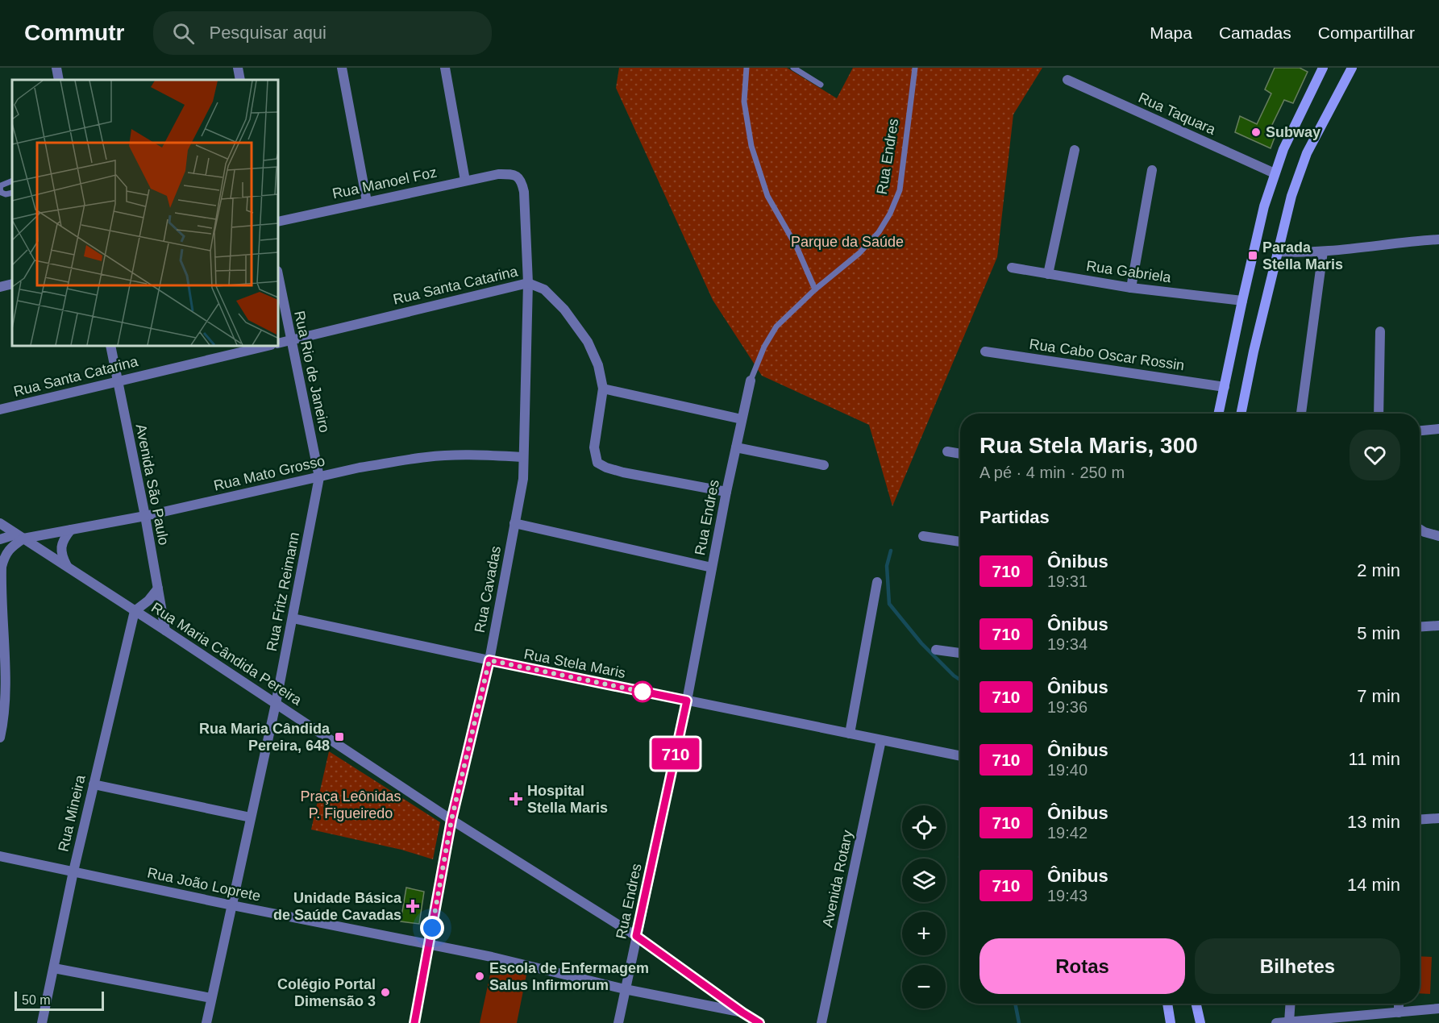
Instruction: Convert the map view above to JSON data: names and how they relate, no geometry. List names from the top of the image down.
{
  "streets": {
    "street": [
      "Rua Taquara",
      "Rua Endres",
      "Rua Manoel Foz",
      "Rua Gabriela",
      "Rua Santa Catarina",
      "Rua Cabo Oscar Rossin",
      "Rua Rio de Janeiro",
      "Rua Mato Grosso",
      "Avenida São Paulo",
      "Rua Cavadas",
      "Rua Fritz Reimann",
      "Rua Maria Cândida Pereira",
      "Rua Stela Maris",
      "Rua Mineira",
      "Avenida Rotary",
      "Rua João Loprete"
    ]
  },
  "crossings": [
    ["Rua Endres", "Rua Maria Cândida Pereira"],
    ["Rua Endres", "Rua Stela Maris"],
    ["Rua Endres", "Rua João Loprete"],
    ["Rua Manoel Foz", "Rua Cavadas"],
    ["Rua Santa Catarina", "Rua Rio de Janeiro"],
    ["Rua Santa Catarina", "Avenida São Paulo"],
    ["Rua Santa Catarina", "Rua Cavadas"],
    ["Rua Rio de Janeiro", "Rua Mato Grosso"],
    ["Rua Rio de Janeiro", "Rua Fritz Reimann"],
    ["Rua Mato Grosso", "Avenida São Paulo"],
    ["Rua Mato Grosso", "Rua Cavadas"],
    ["Rua Mato Grosso", "Rua Fritz Reimann"],
    ["Rua Mato Grosso", "Rua Maria Cândida Pereira"],
    ["Avenida São Paulo", "Rua Maria Cândida Pereira"],
    ["Rua Cavadas", "Rua Maria Cândida Pereira"],
    ["Rua Cavadas", "Rua Stela Maris"],
    ["Rua Cavadas", "Rua João Loprete"],
    ["Rua Fritz Reimann", "Rua Maria Cândida Pereira"],
    ["Rua Fritz Reimann", "Rua Stela Maris"],
    ["Rua Fritz Reimann", "Rua João Loprete"],
    ["Rua Maria Cândida Pereira", "Rua Mineira"],
    ["Rua Maria Cândida Pereira", "Rua João Loprete"],
    ["Rua Stela Maris", "Avenida Rotary"],
    ["Rua Mineira", "Rua João Loprete"]
  ],
  "parks": ["Parque da Saúde", "Praça Leônidas P. Figueiredo"],
  "places": {
    "other": ["Subway", "Escola de Enfermagem Salus Infirmorum", "Colégio Portal Dimensão 3"],
    "transit": ["Parada Stella Maris", "Rua Maria Cândida Pereira, 648"],
    "health": ["Hospital Stella Maris", "Unidade Básica de Saúde Cavadas"]
  },
  "lines": ["bus line 710"],
  "scale_bar": "50 m",
  "page": {
    "header": "Commutr",
    "search": "Pesquisar aqui",
    "nav": ["Mapa", "Camadas", "Compartilhar"],
    "on_map": "710",
    "heading": [
      ["Rua Stela Maris, 300", "A pé · 4 min · 250 m"],
      "Partidas"
    ],
    "list": [
      {
        "mark": "710",
        "name": "Ônibus",
        "note": "19:31",
        "value": "2 min"
      },
      {
        "mark": "710",
        "name": "Ônibus",
        "note": "19:34",
        "value": "5 min"
      },
      {
        "mark": "710",
        "name": "Ônibus",
        "note": "19:36",
        "value": "7 min"
      },
      {
        "mark": "710",
        "name": "Ônibus",
        "note": "19:40",
        "value": "11 min"
      },
      {
        "mark": "710",
        "name": "Ônibus",
        "note": "19:42",
        "value": "13 min"
      },
      {
        "mark": "710",
        "name": "Ônibus",
        "note": "19:43",
        "value": "14 min"
      }
    ],
    "map_buttons": ["+", "−"],
    "buttons": ["Rotas", "Bilhetes"],
    "scale": "50 m"
  }
}
